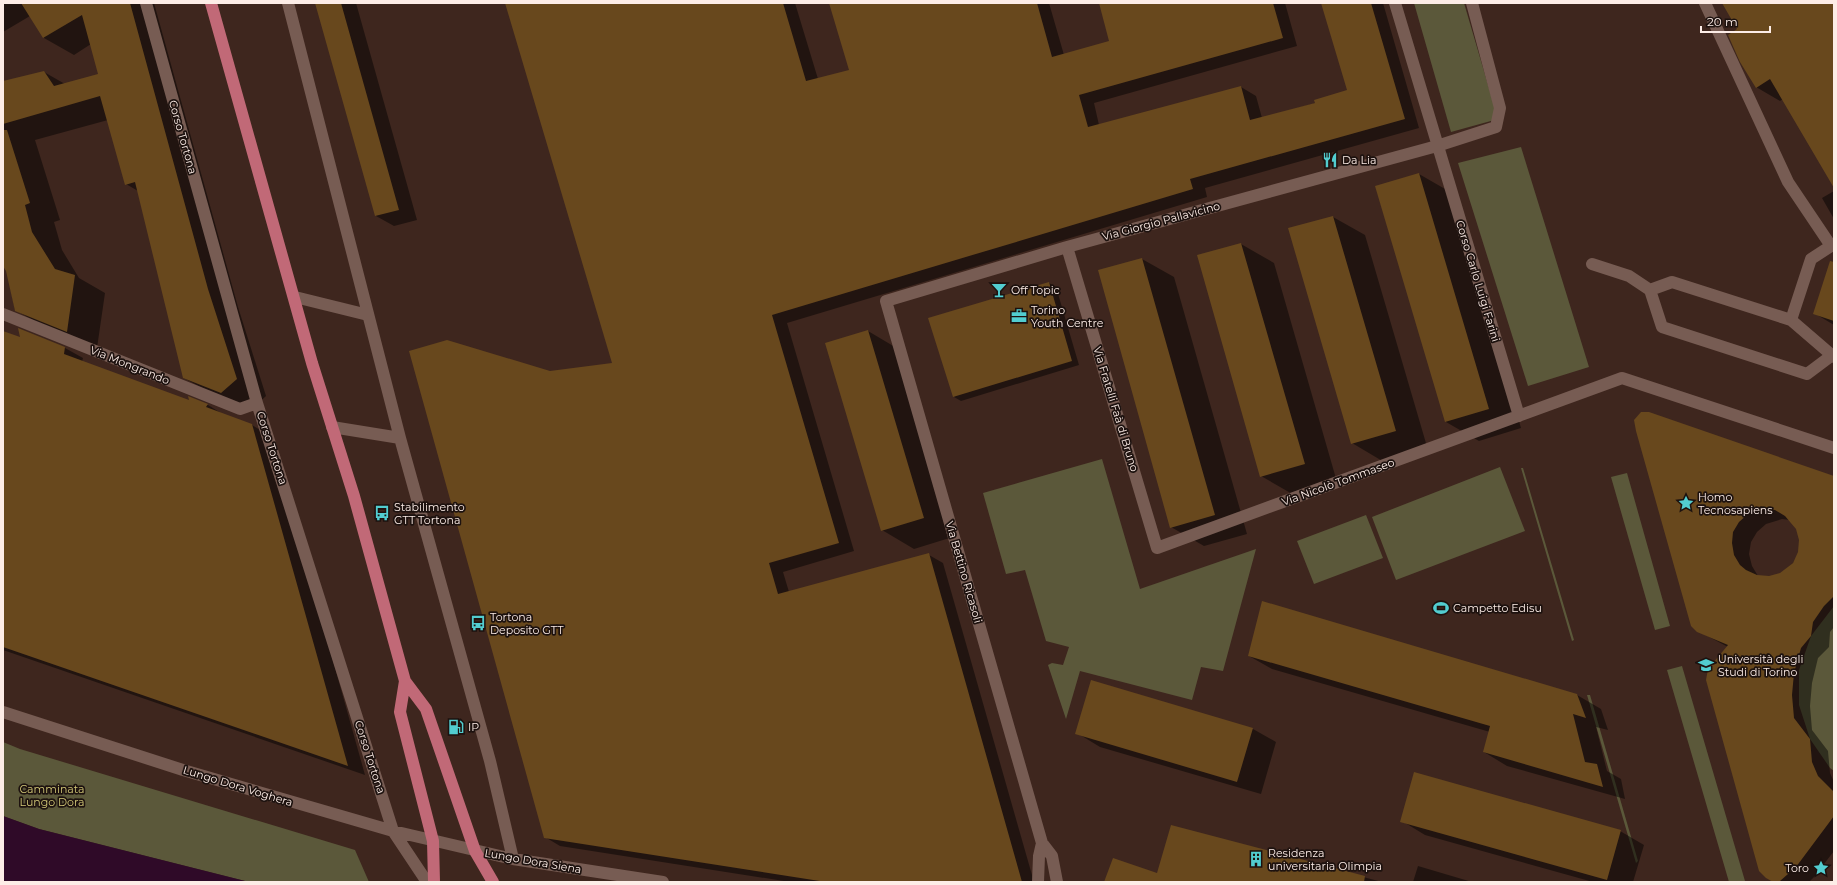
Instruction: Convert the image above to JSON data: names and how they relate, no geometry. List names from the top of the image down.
{
  "streets": {
    "street": [
      "Corso Tortona",
      "Via Giorgio Pallavicino",
      "Corso Carlo Luigi Farini",
      "Via Mongrando",
      "Via Fratelli Faà di Bruno",
      "Via Nicolò Tommaseo",
      "Via Bettino Ricasoli",
      "Lungo Dora Voghera",
      "Lungo Dora Siena"
    ]
  },
  "crossings": [
    ["Corso Tortona", "Via Mongrando"],
    ["Corso Tortona", "Lungo Dora Voghera"],
    ["Via Giorgio Pallavicino", "Corso Carlo Luigi Farini"],
    ["Via Giorgio Pallavicino", "Via Fratelli Faà di Bruno"],
    ["Via Giorgio Pallavicino", "Via Bettino Ricasoli"],
    ["Corso Carlo Luigi Farini", "Via Nicolò Tommaseo"],
    ["Via Fratelli Faà di Bruno", "Via Nicolò Tommaseo"],
    ["Lungo Dora Voghera", "Lungo Dora Siena"]
  ],
  "parks": ["Camminata Lungo Dora"],
  "places": {
    "restaurant": ["Da Lia"],
    "bar": ["Off Topic"],
    "office": ["Torino Youth Centre"],
    "place": ["Homo Tecnosapiens", "Toro"],
    "bus stop": ["Stabilimento GTT Tortona", "Tortona Deposito GTT"],
    "sports": ["Campetto Edisu"],
    "school or university": ["Università degli Studi di Torino"],
    "fuel station": ["IP"],
    "building": ["Residenza universitaria Olimpia"]
  },
  "scale_bar": "20 m"
}
